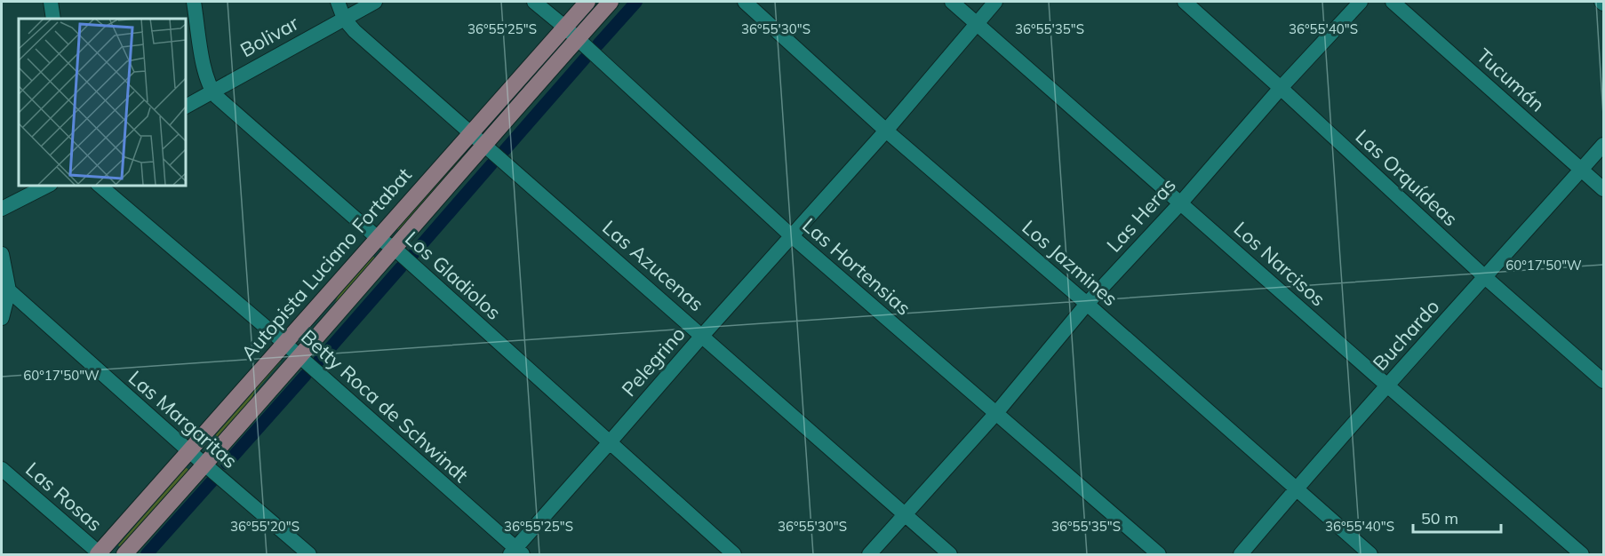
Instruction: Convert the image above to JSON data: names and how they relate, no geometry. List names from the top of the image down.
{
  "streets": {
    "main road": ["Autopista Luciano Fortabat"],
    "street": [
      "Bolivar",
      "Tucumán",
      "Las Orquídeas",
      "Las Heras",
      "Los Jazmines",
      "Los Narcisos",
      "Las Azucenas",
      "Las Hortensias",
      "Los Gladiolos",
      "Buchardo",
      "Pelegrino",
      "Betty Roca de Schwindt",
      "Las Margaritas",
      "Las Rosas"
    ]
  },
  "crossings": [
    ["Bolivar", "Las Azucenas"],
    ["Bolivar", "Los Gladiolos"],
    ["Tucumán", "Buchardo"],
    ["Las Orquídeas", "Las Heras"],
    ["Las Orquídeas", "Buchardo"],
    ["Las Heras", "Los Jazmines"],
    ["Las Heras", "Los Narcisos"],
    ["Las Heras", "Las Azucenas"],
    ["Las Heras", "Las Hortensias"],
    ["Los Jazmines", "Buchardo"],
    ["Los Jazmines", "Pelegrino"],
    ["Autopista Luciano Fortabat", "Las Azucenas"],
    ["Autopista Luciano Fortabat", "Las Hortensias"],
    ["Autopista Luciano Fortabat", "Los Gladiolos"],
    ["Autopista Luciano Fortabat", "Betty Roca de Schwindt"],
    ["Autopista Luciano Fortabat", "Las Margaritas"],
    ["Autopista Luciano Fortabat", "Las Rosas"],
    ["Los Narcisos", "Buchardo"],
    ["Los Narcisos", "Pelegrino"],
    ["Las Azucenas", "Pelegrino"],
    ["Las Hortensias", "Pelegrino"],
    ["Los Gladiolos", "Pelegrino"],
    ["Pelegrino", "Betty Roca de Schwindt"]
  ],
  "scale_bar": "50 m",
  "coordinates": [
    "36°55'25\"S",
    "36°55'30\"S",
    "36°55'35\"S",
    "36°55'40\"S",
    "60°17'50\"W",
    "36°55'20\"S"
  ]
}
